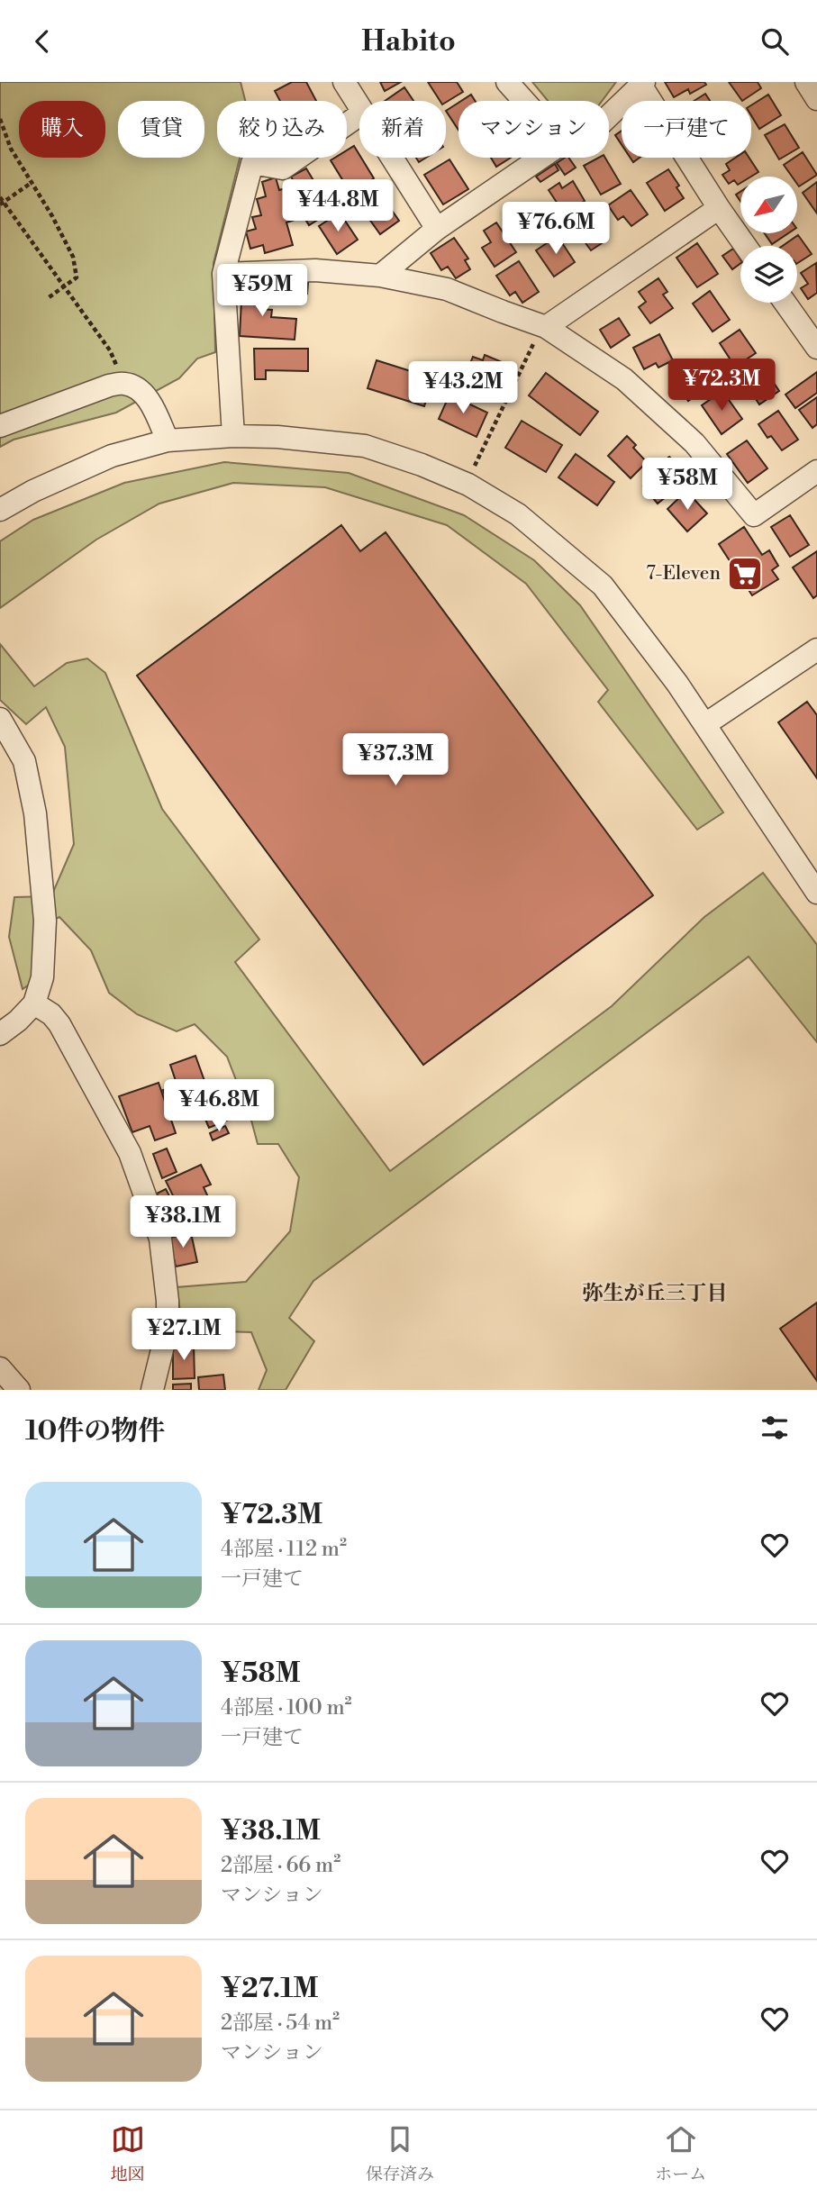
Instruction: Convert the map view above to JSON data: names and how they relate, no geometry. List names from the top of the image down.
{
  "districts": ["弥生が丘三丁目"],
  "places": {
    "supermarket": ["7-Eleven"]
  },
  "north": "bottom left",
  "page": {
    "header": "Habito",
    "chip": [
      "購入",
      "賃貸",
      "絞り込み",
      "新着",
      "マンション",
      "一戸建て"
    ],
    "price": [
      "¥44.8M",
      "¥76.6M",
      "¥59M",
      "¥72.3M",
      "¥43.2M",
      "¥58M",
      "¥37.3M",
      "¥46.8M",
      "¥38.1M",
      "¥27.1M"
    ],
    "heading": "10件の物件",
    "list": [
      {
        "name": "¥72.3M",
        "note": "4部屋 · 112 m² · 一戸建て"
      },
      {
        "name": "¥58M",
        "note": "4部屋 · 100 m² · 一戸建て"
      },
      {
        "name": "¥38.1M",
        "note": "2部屋 · 66 m² · マンション"
      },
      {
        "name": "¥27.1M",
        "note": "2部屋 · 54 m² · マンション"
      }
    ],
    "tabs": ["地図", "保存済み", "ホーム"]
  }
}
